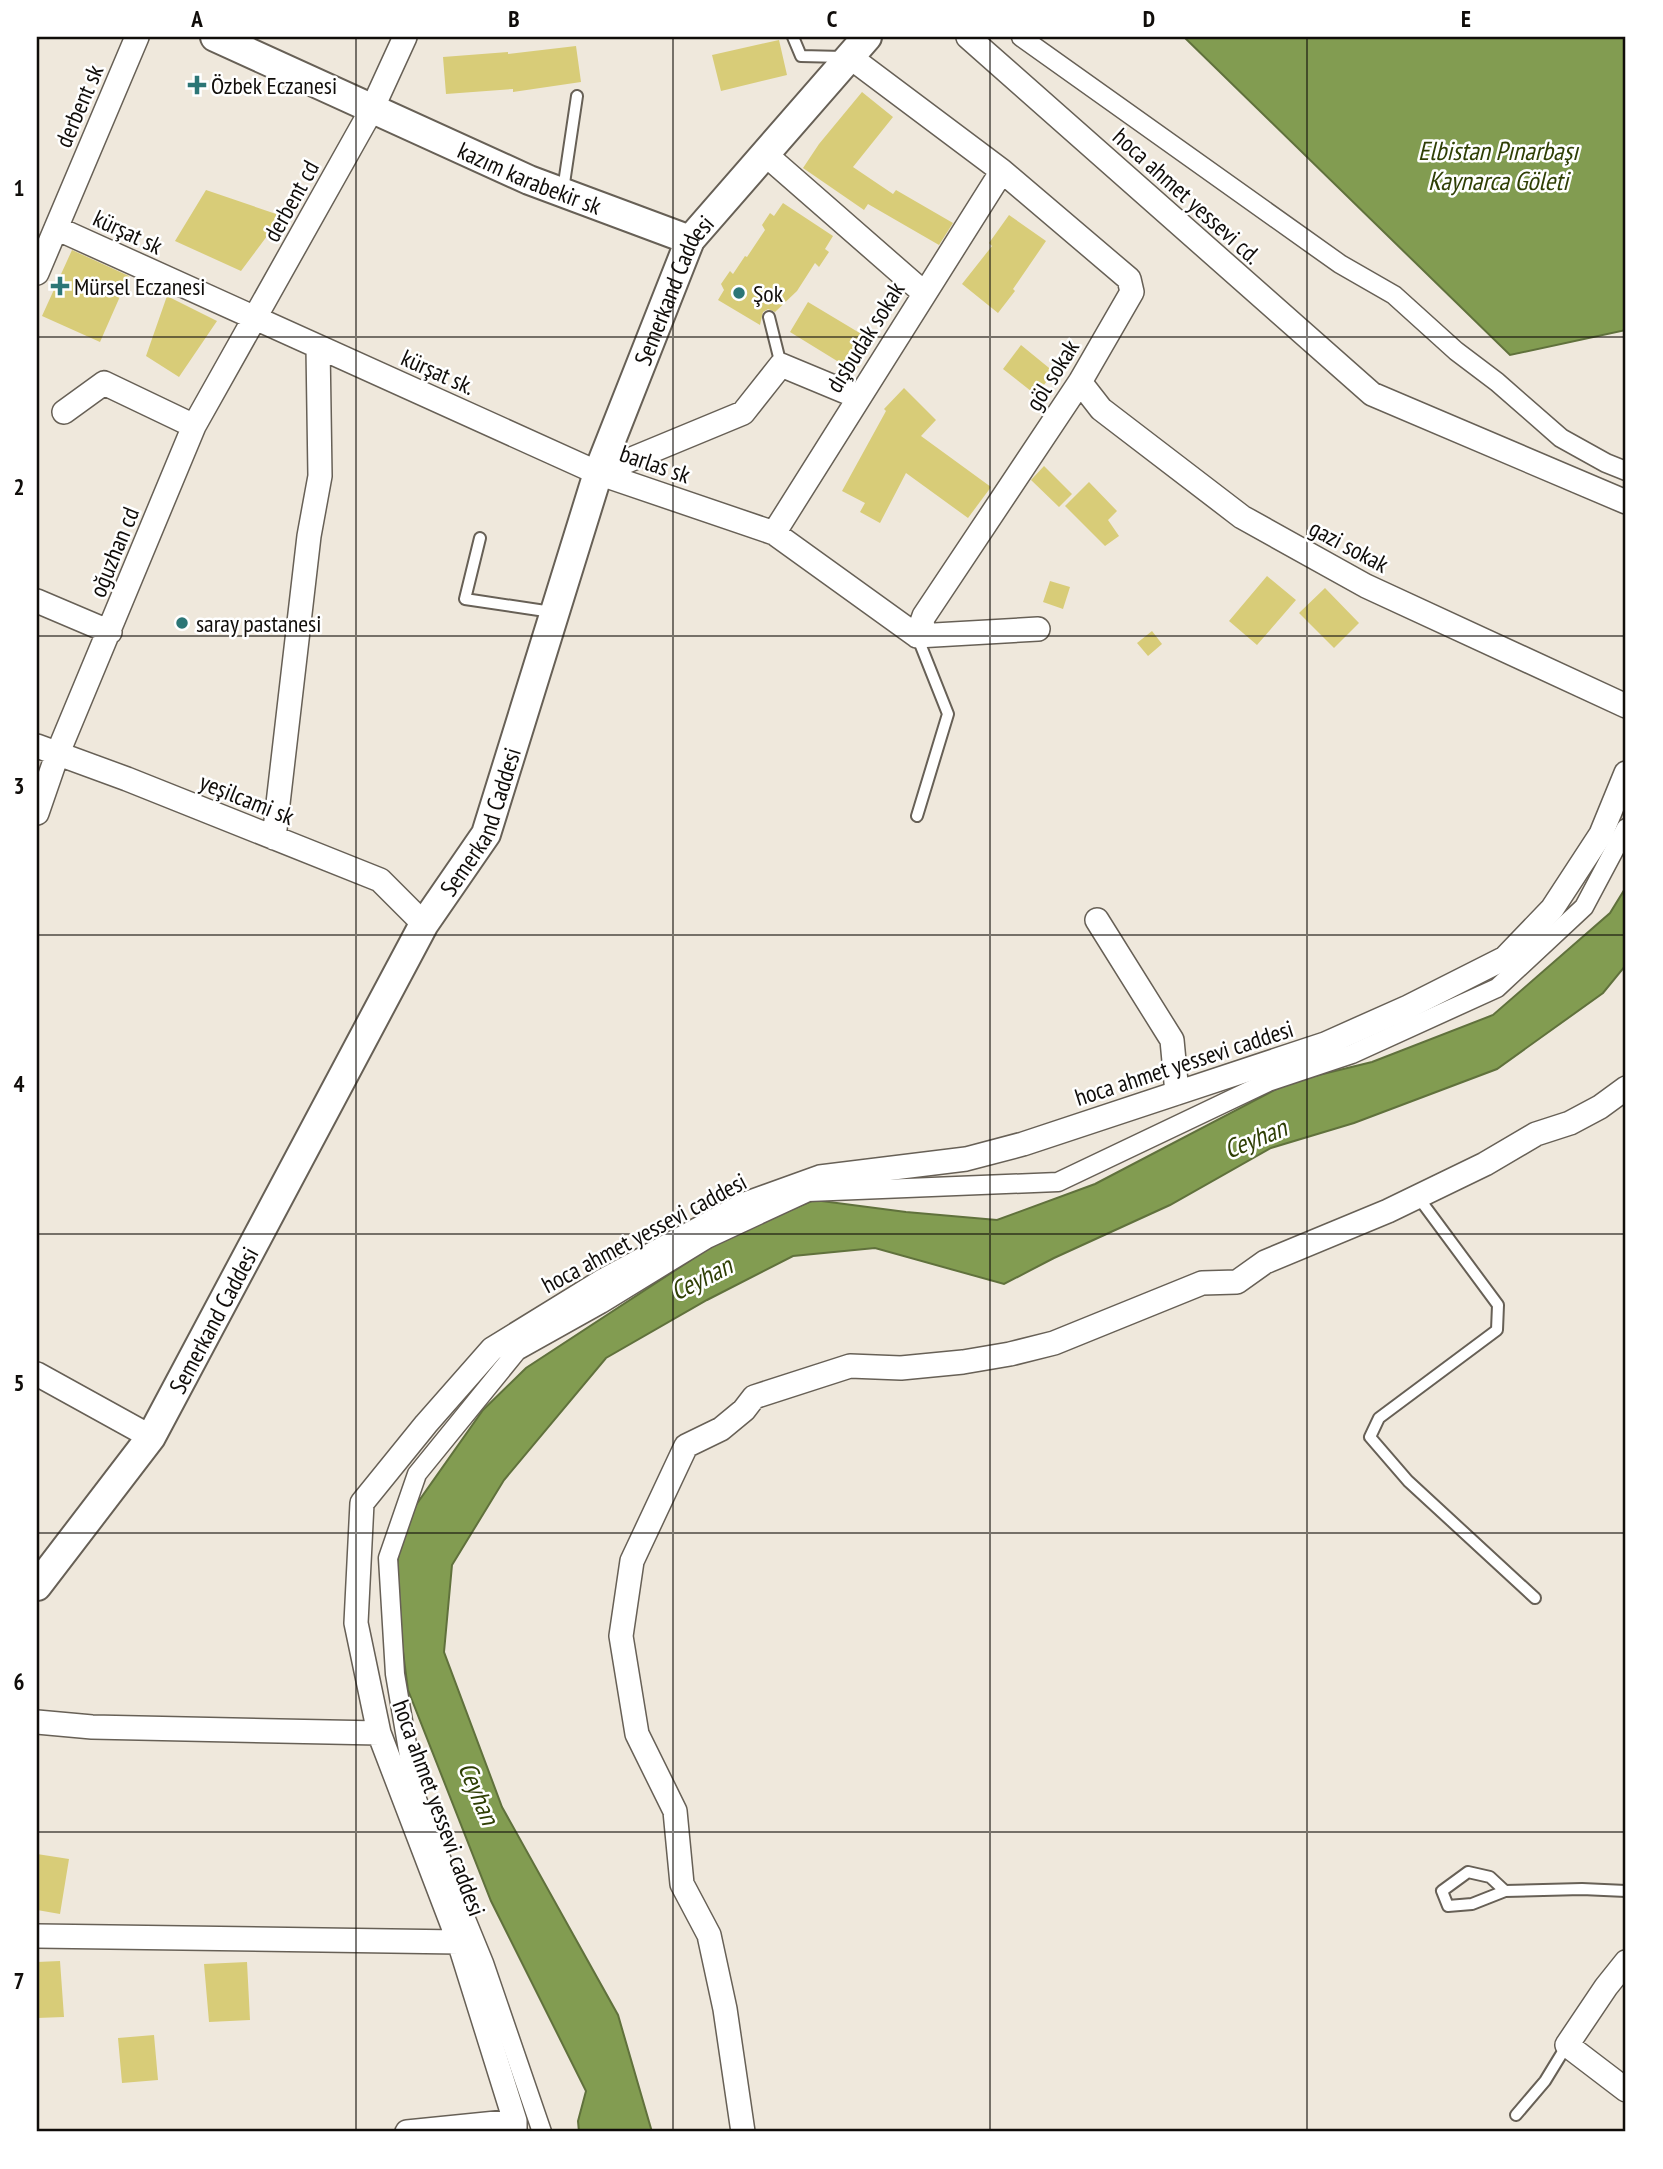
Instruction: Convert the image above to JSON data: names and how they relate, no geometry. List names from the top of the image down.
{
  "streets": {
    "street": [
      "derbent sk",
      "kazım karabekir sk",
      "hoca ahmet yessevi cd.",
      "derbent cd",
      "kürşat sk",
      "Semerkand Caddesi",
      "dışbudak sokak",
      "kürşat sk.",
      "göl sokak",
      "barlas sk",
      "gazi sokak",
      "oğuzhan cd",
      "yeşilcami sk",
      "hoca ahmet yessevi caddesi"
    ]
  },
  "crossings": [
    ["derbent sk", "kürşat sk"],
    ["kazım karabekir sk", "derbent cd"],
    ["kazım karabekir sk", "Semerkand Caddesi"],
    ["derbent cd", "kürşat sk"],
    ["derbent cd", "kürşat sk."],
    ["derbent cd", "oğuzhan cd"],
    ["kürşat sk", "kürşat sk."],
    ["kürşat sk", "oğuzhan cd"],
    ["Semerkand Caddesi", "kürşat sk."],
    ["Semerkand Caddesi", "göl sokak"],
    ["Semerkand Caddesi", "barlas sk"],
    ["Semerkand Caddesi", "yeşilcami sk"],
    ["dışbudak sokak", "göl sokak"],
    ["dışbudak sokak", "barlas sk"],
    ["kürşat sk.", "barlas sk"],
    ["kürşat sk.", "oğuzhan cd"],
    ["göl sokak", "barlas sk"],
    ["göl sokak", "gazi sokak"],
    ["oğuzhan cd", "yeşilcami sk"]
  ],
  "water": ["Elbistan Pınarbaşı Kaynarca Göleti", "Ceyhan"],
  "places": {
    "health": ["Özbek Eczanesi", "Mürsel Eczanesi"],
    "other": ["Şok", "saray pastanesi"]
  },
  "grid": {
    "columns": [
      "A",
      "B",
      "C",
      "D",
      "E"
    ],
    "rows": [
      "1",
      "2",
      "3",
      "4",
      "5",
      "6",
      "7"
    ]
  }
}
